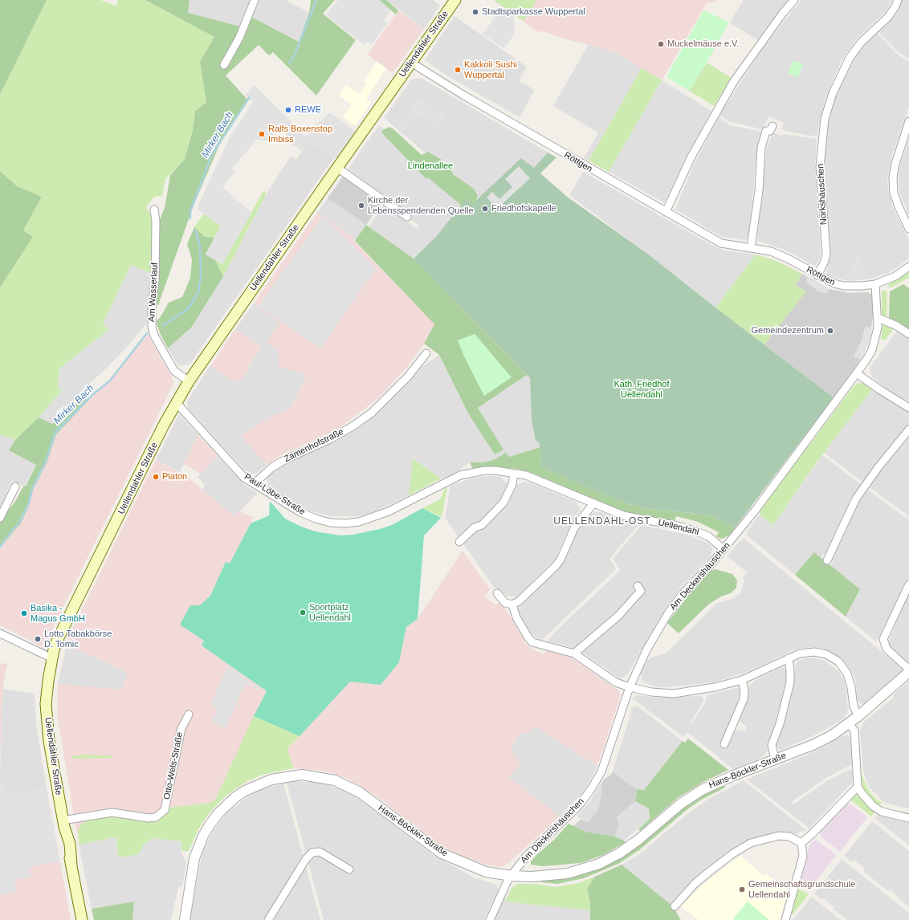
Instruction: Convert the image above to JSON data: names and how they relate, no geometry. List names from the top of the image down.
{
  "streets": {
    "main road": ["Uellendahler Straße"],
    "street": [
      "Röttgen",
      "Norkshäuschen",
      "Am Wasserlauf",
      "Zamenhofstraße",
      "Paul-Löbe-Straße",
      "Uellendahl",
      "Am Deckershäuschen",
      "Otto-Wels-Straße",
      "Hans-Böckler-Straße"
    ]
  },
  "crossings": [
    ["Uellendahler Straße", "Röttgen"],
    ["Uellendahler Straße", "Am Wasserlauf"],
    ["Uellendahler Straße", "Paul-Löbe-Straße"],
    ["Uellendahler Straße", "Otto-Wels-Straße"],
    ["Röttgen", "Norkshäuschen"],
    ["Röttgen", "Am Deckershäuschen"],
    ["Zamenhofstraße", "Paul-Löbe-Straße"],
    ["Paul-Löbe-Straße", "Uellendahl"],
    ["Uellendahl", "Am Deckershäuschen"],
    ["Am Deckershäuschen", "Hans-Böckler-Straße"]
  ],
  "districts": ["UELLENDAHL-OST"],
  "water": ["Mirker Bach"],
  "parks": ["Lindenallee", "Kath. Friedhof Uellendahl"],
  "places": [
    "Stadtsparkasse Wuppertal",
    "Muckelmäuse e.V.",
    "Kakkoii Sushi Wuppertal",
    "REWE",
    "Ralfs Boxenstop Imbiss",
    "Kirche der Lebensspendenden Quelle",
    "Friedhofskapelle",
    "Gemeindezentrum",
    "Platon",
    "Sportplatz Uellendahl",
    "Basika - Magus GmbH",
    "Lotto Tabakbörse D. Tomic",
    "Gemeinschaftsgrundschule Uellendahl"
  ]
}
